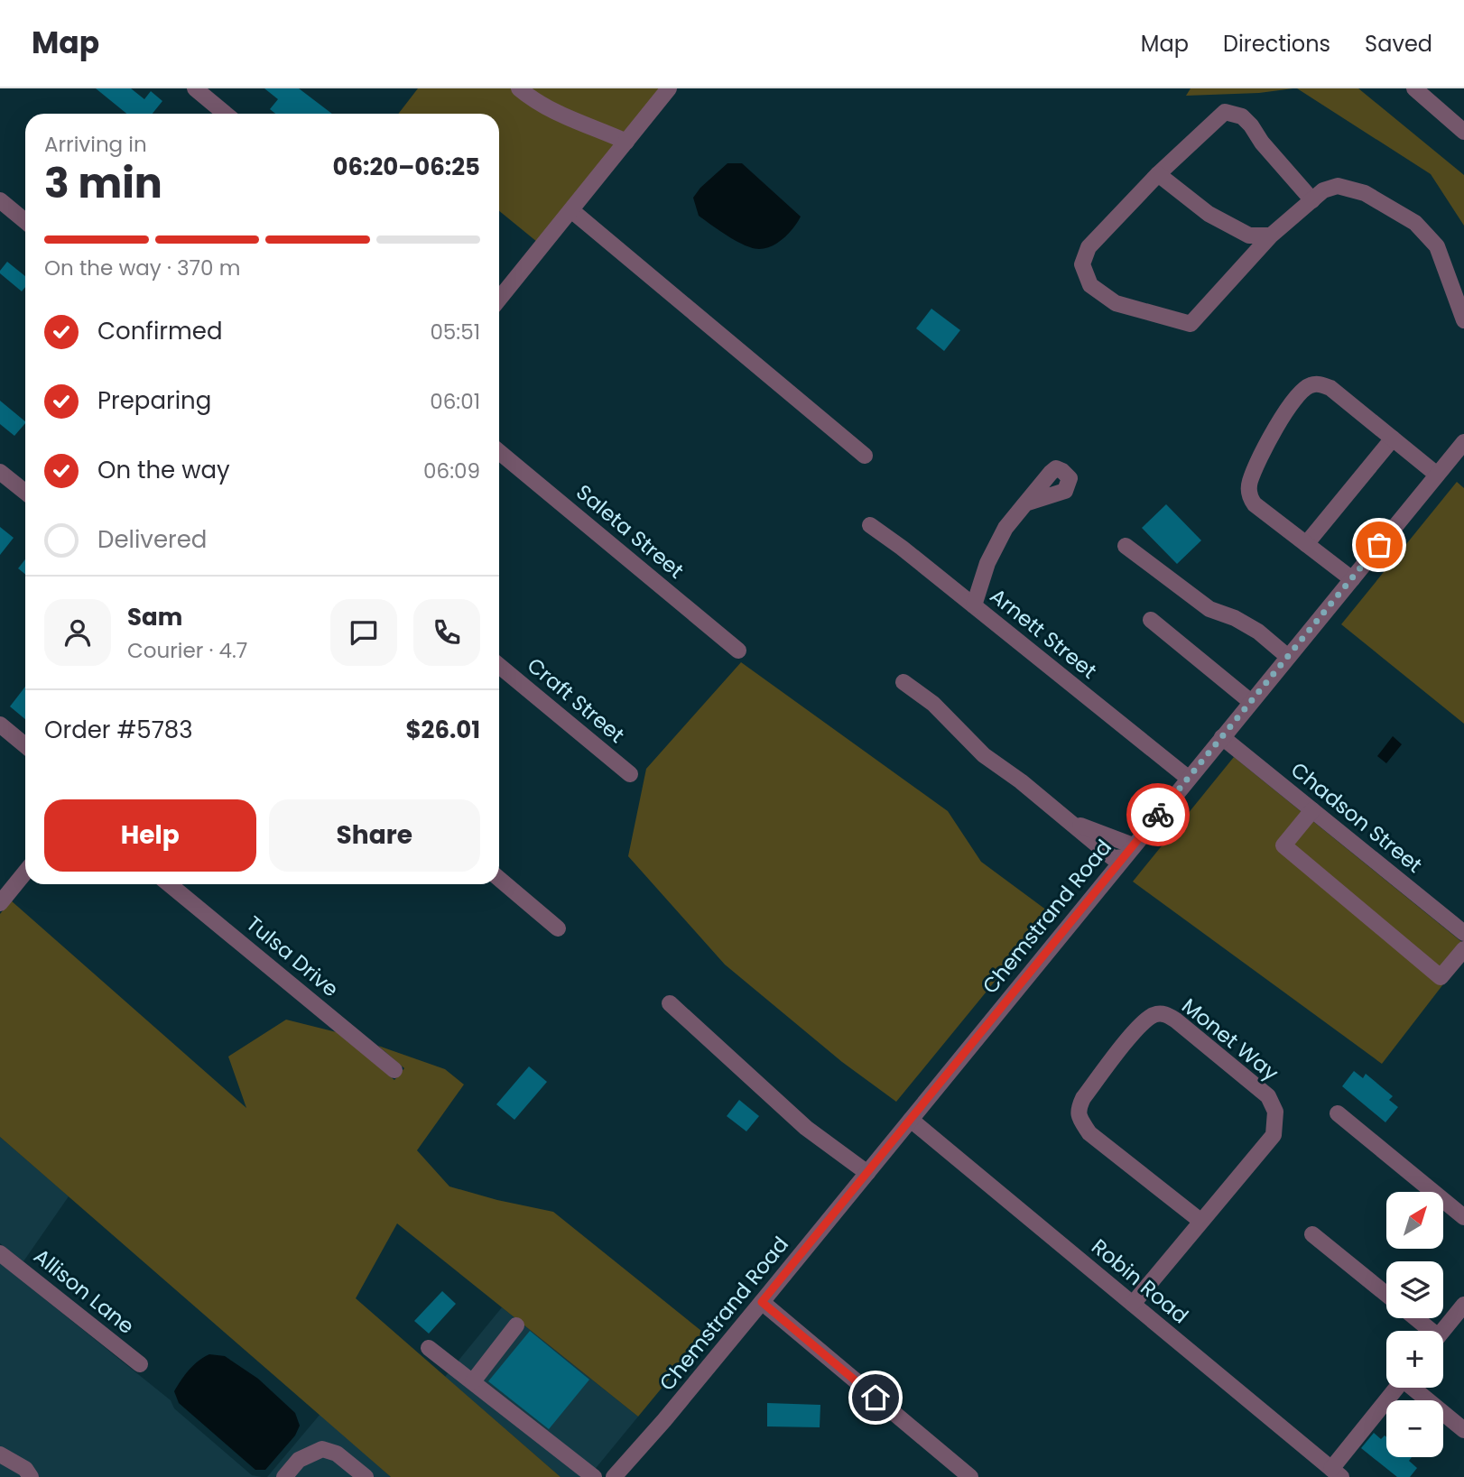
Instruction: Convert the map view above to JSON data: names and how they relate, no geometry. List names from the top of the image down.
{
  "streets": {
    "street": [
      "Saleta Street",
      "Arnett Street",
      "Craft Street",
      "Chadson Street",
      "Chemstrand Road",
      "Tulsa Drive",
      "Monet Way",
      "Robin Road",
      "Allison Lane"
    ]
  },
  "crossings": [
    ["Arnett Street", "Chemstrand Road"],
    ["Chadson Street", "Chemstrand Road"],
    ["Chemstrand Road", "Robin Road"],
    ["Monet Way", "Robin Road"]
  ],
  "north": "top right",
  "page": {
    "header": "Map",
    "nav": ["Map", "Directions", "Saved"],
    "heading": ["3 min", "Arriving in", "06:20–06:25"],
    "panel": [
      "Sam",
      "Courier · 4.7",
      "Order #5783",
      "$26.01"
    ],
    "bar": "On the way · 370 m",
    "list": [
      ["Confirmed", "05:51"],
      ["Preparing", "06:01"],
      ["On the way", "06:09"],
      "Delivered"
    ],
    "buttons": ["Help", "Share"],
    "map_buttons": ["+", "−"]
  }
}
